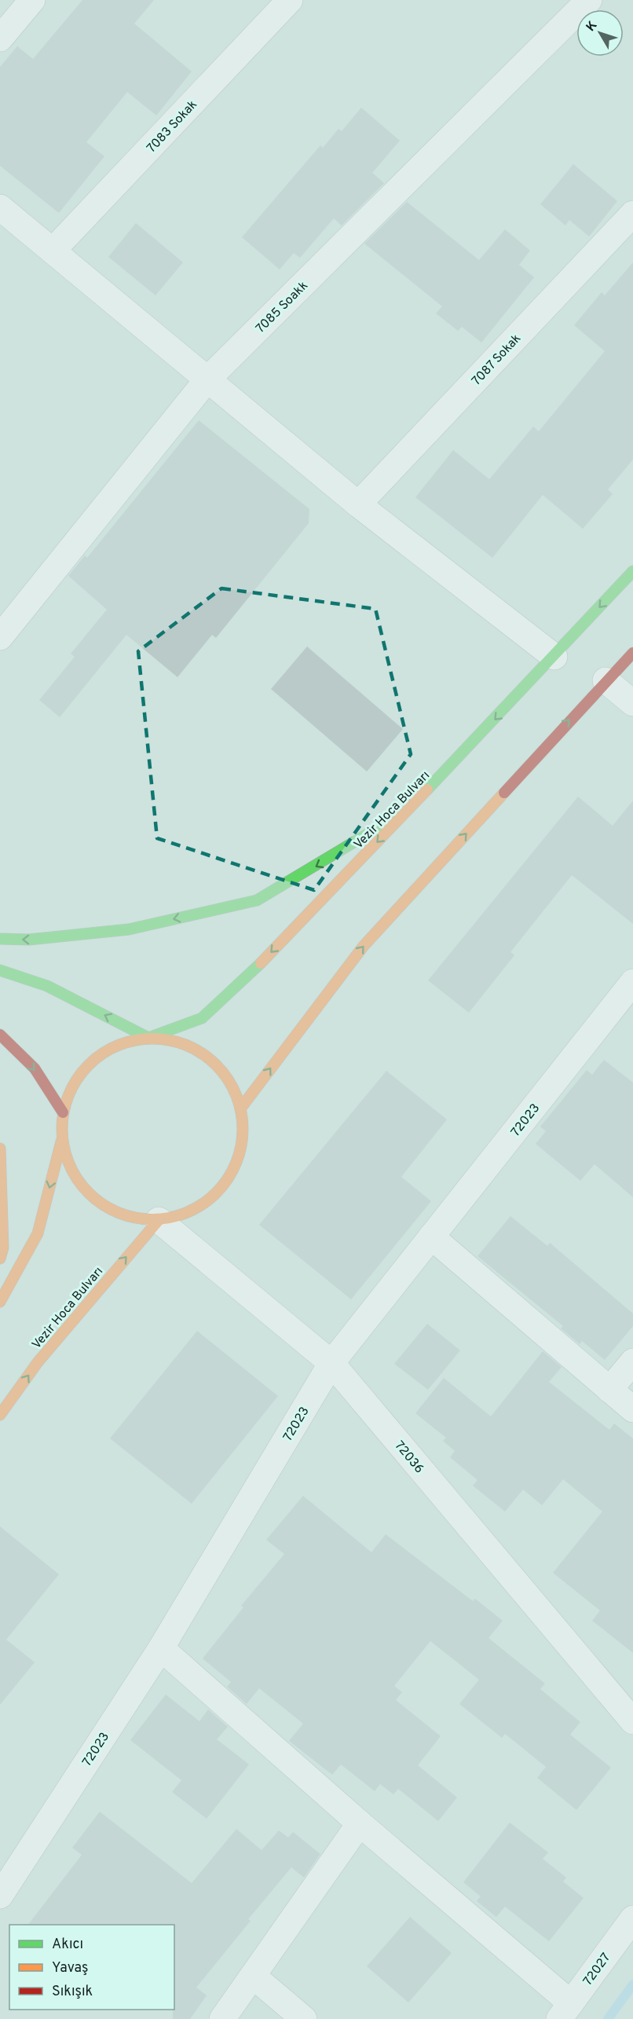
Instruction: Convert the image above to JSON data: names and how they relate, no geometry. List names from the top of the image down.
{
  "streets": {
    "main road": ["Vezir Hoca Bulvarı"],
    "street": [
      "7083 Sokak",
      "7085 Soakk",
      "7087 Sokak",
      "72023",
      "72036",
      "72027"
    ]
  },
  "crossings": [
    ["Vezir Hoca Bulvarı", "72036"],
    ["72023", "72036"]
  ],
  "legend": ["Akıcı", "Yavaş", "Sıkışık"],
  "north": "top left"
}
